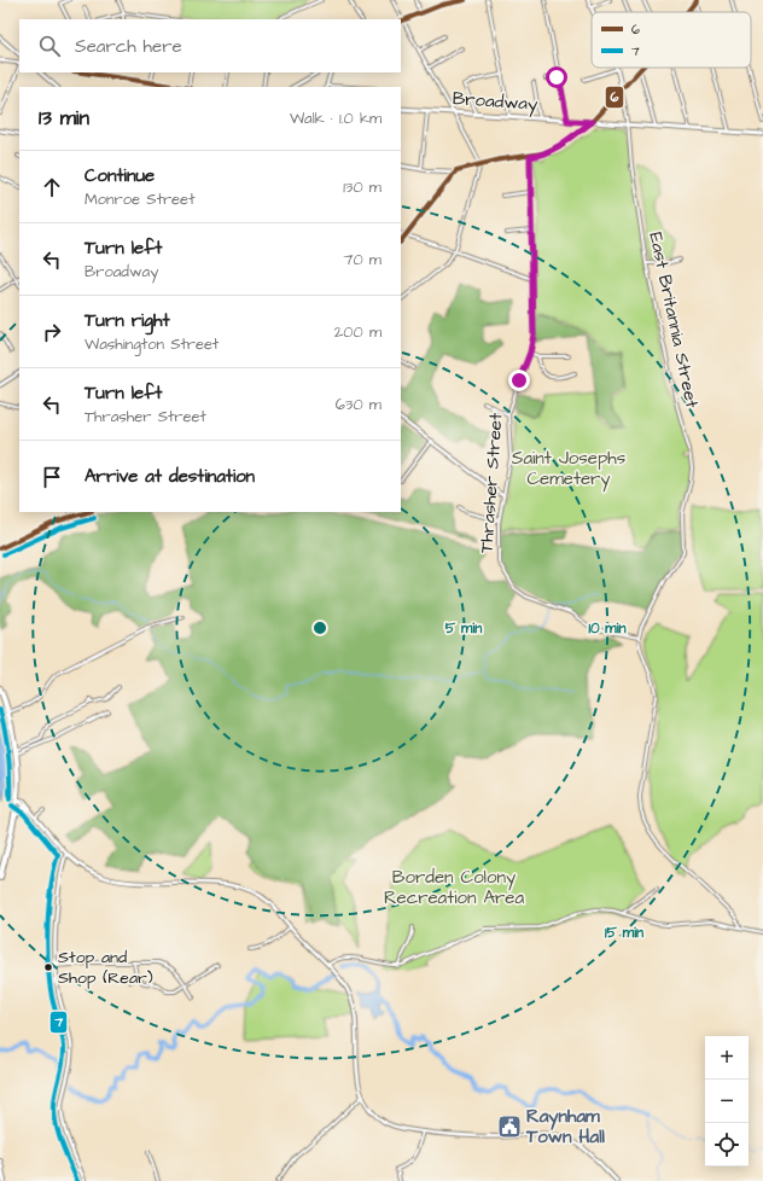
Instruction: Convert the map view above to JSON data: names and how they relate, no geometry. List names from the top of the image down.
{
  "streets": {
    "main road": ["Broadway"],
    "street": ["East Britannia Street", "Thrasher Street"]
  },
  "crossings": [
    ["Broadway", "East Britannia Street"],
    ["East Britannia Street", "Thrasher Street"]
  ],
  "parks": ["Saint Josephs Cemetery", "Borden Colony Recreation Area"],
  "places": {
    "other": ["Stop and Shop (Rear)"],
    "public building": ["Raynham Town Hall"]
  },
  "lines": ["transit line 6", "transit line 7"],
  "legend": ["6", "7"],
  "page": {
    "search": "Search here",
    "heading": ["13 min", "Walk · 1.0 km"],
    "list": [
      ["Continue", "Monroe Street", "130 m"],
      ["Turn left", "Broadway", "70 m"],
      ["Turn right", "Washington Street", "200 m"],
      ["Turn left", "Thrasher Street", "630 m"],
      "Arrive at destination"
    ],
    "map_buttons": ["+", "−"]
  },
  "rings": ["5 min", "10 min", "15 min"]
}
